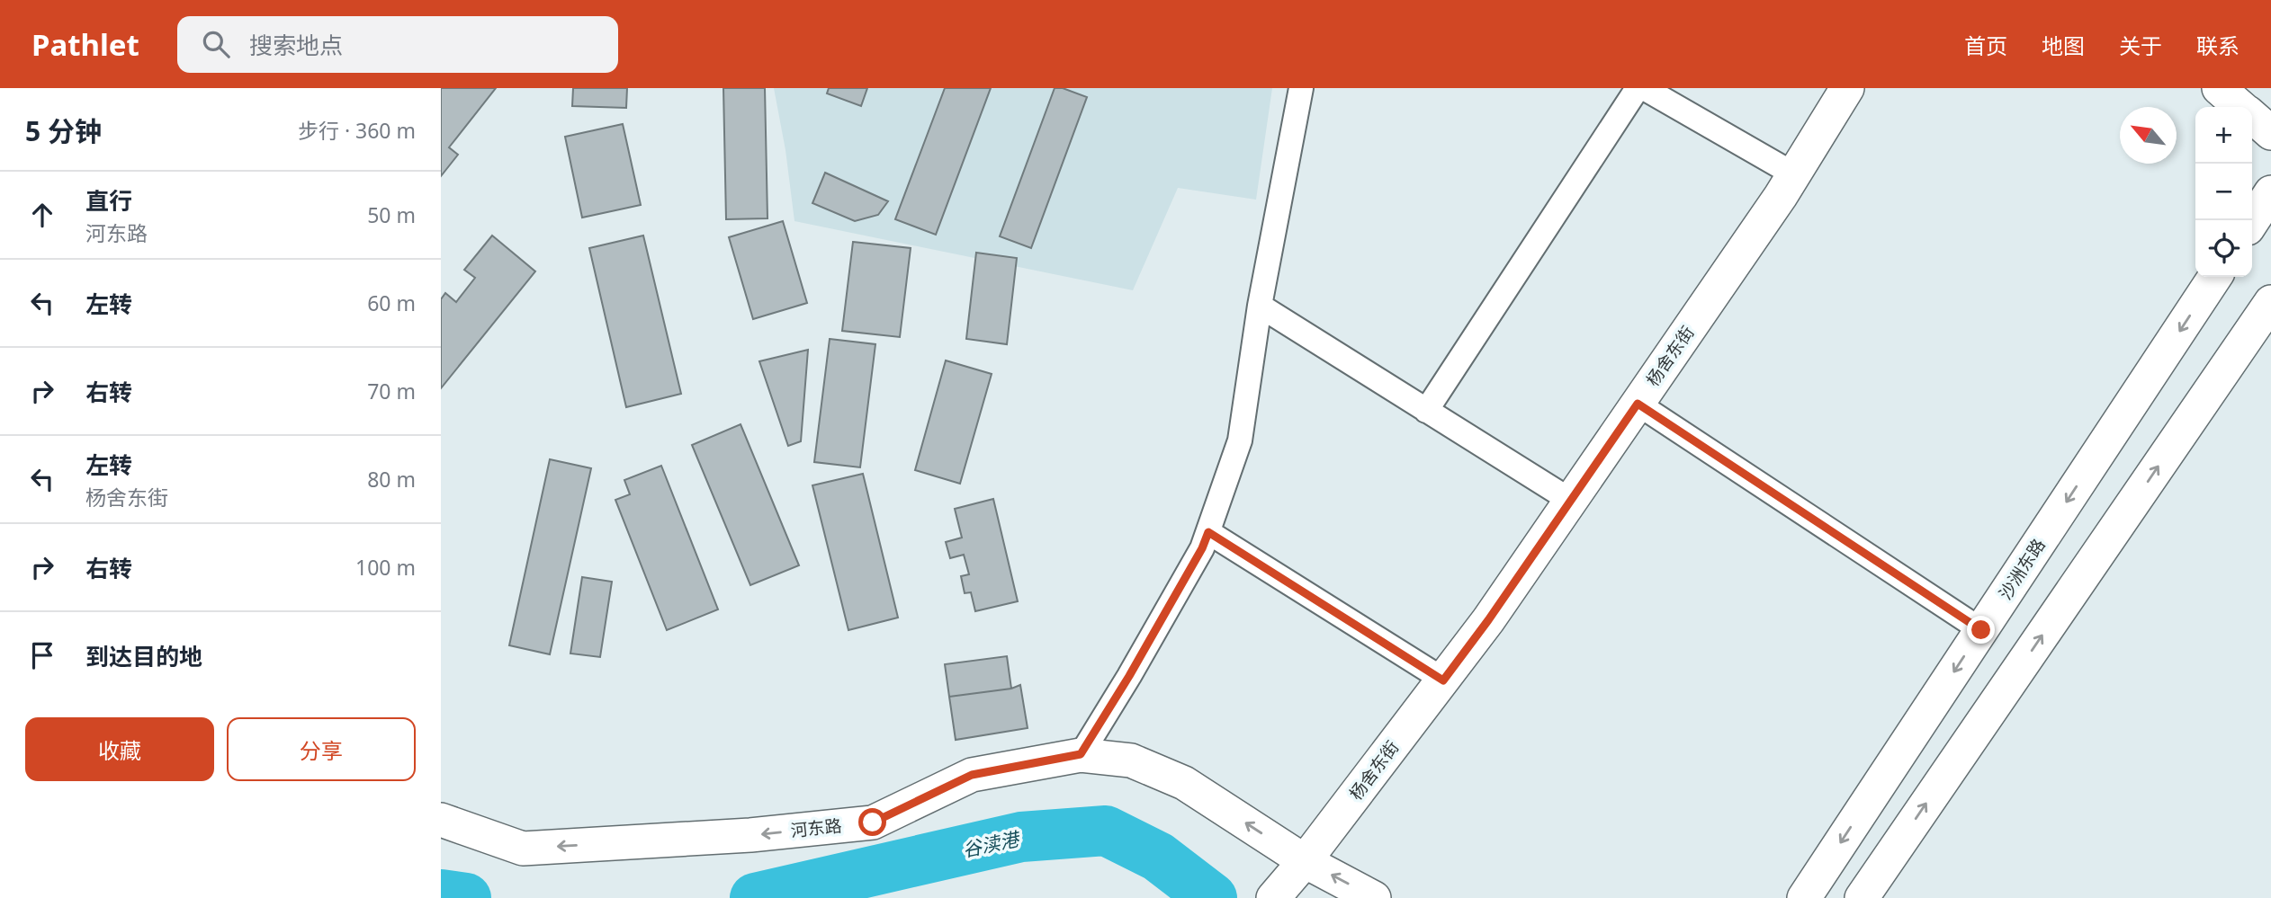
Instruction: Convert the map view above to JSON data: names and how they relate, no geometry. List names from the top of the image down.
{
  "streets": {
    "street": ["杨舍东街", "沙洲东路", "河东路"]
  },
  "crossings": [
    ["杨舍东街", "河东路"]
  ],
  "one_way": ["河东路"],
  "water": ["谷渎港"],
  "north": "top left",
  "page": {
    "header": "Pathlet",
    "search": "搜索地点",
    "nav": [
      "首页",
      "地图",
      "关于",
      "联系"
    ],
    "heading": ["5 分钟", "步行 · 360 m"],
    "map_buttons": ["+", "−"],
    "list": [
      ["直行", "河东路", "50 m"],
      ["左转", "60 m"],
      ["右转", "70 m"],
      ["左转", "杨舍东街", "80 m"],
      ["右转", "100 m"],
      "到达目的地"
    ],
    "buttons": ["收藏", "分享"]
  }
}
